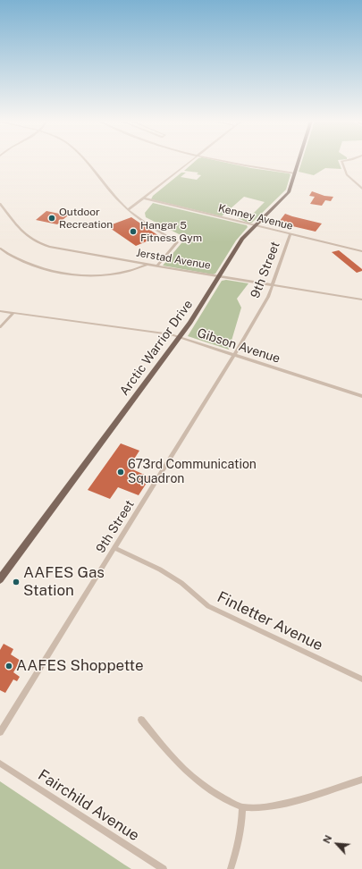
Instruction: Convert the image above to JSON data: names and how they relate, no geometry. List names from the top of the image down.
{
  "streets": {
    "main road": ["Arctic Warrior Drive"],
    "street": [
      "Kenney Avenue",
      "Jerstad Avenue",
      "9th Street",
      "Gibson Avenue",
      "Finletter Avenue",
      "Fairchild Avenue"
    ]
  },
  "crossings": [
    ["Kenney Avenue", "9th Street"],
    ["Kenney Avenue", "Arctic Warrior Drive"],
    ["Jerstad Avenue", "9th Street"],
    ["Jerstad Avenue", "Arctic Warrior Drive"],
    ["9th Street", "Gibson Avenue"],
    ["9th Street", "Finletter Avenue"],
    ["Gibson Avenue", "Arctic Warrior Drive"]
  ],
  "places": [
    "Outdoor Recreation",
    "Hangar 5 Fitness Gym",
    "673rd Communication Squadron",
    "AAFES Gas Station",
    "AAFES Shoppette"
  ],
  "north": "top left"
}
